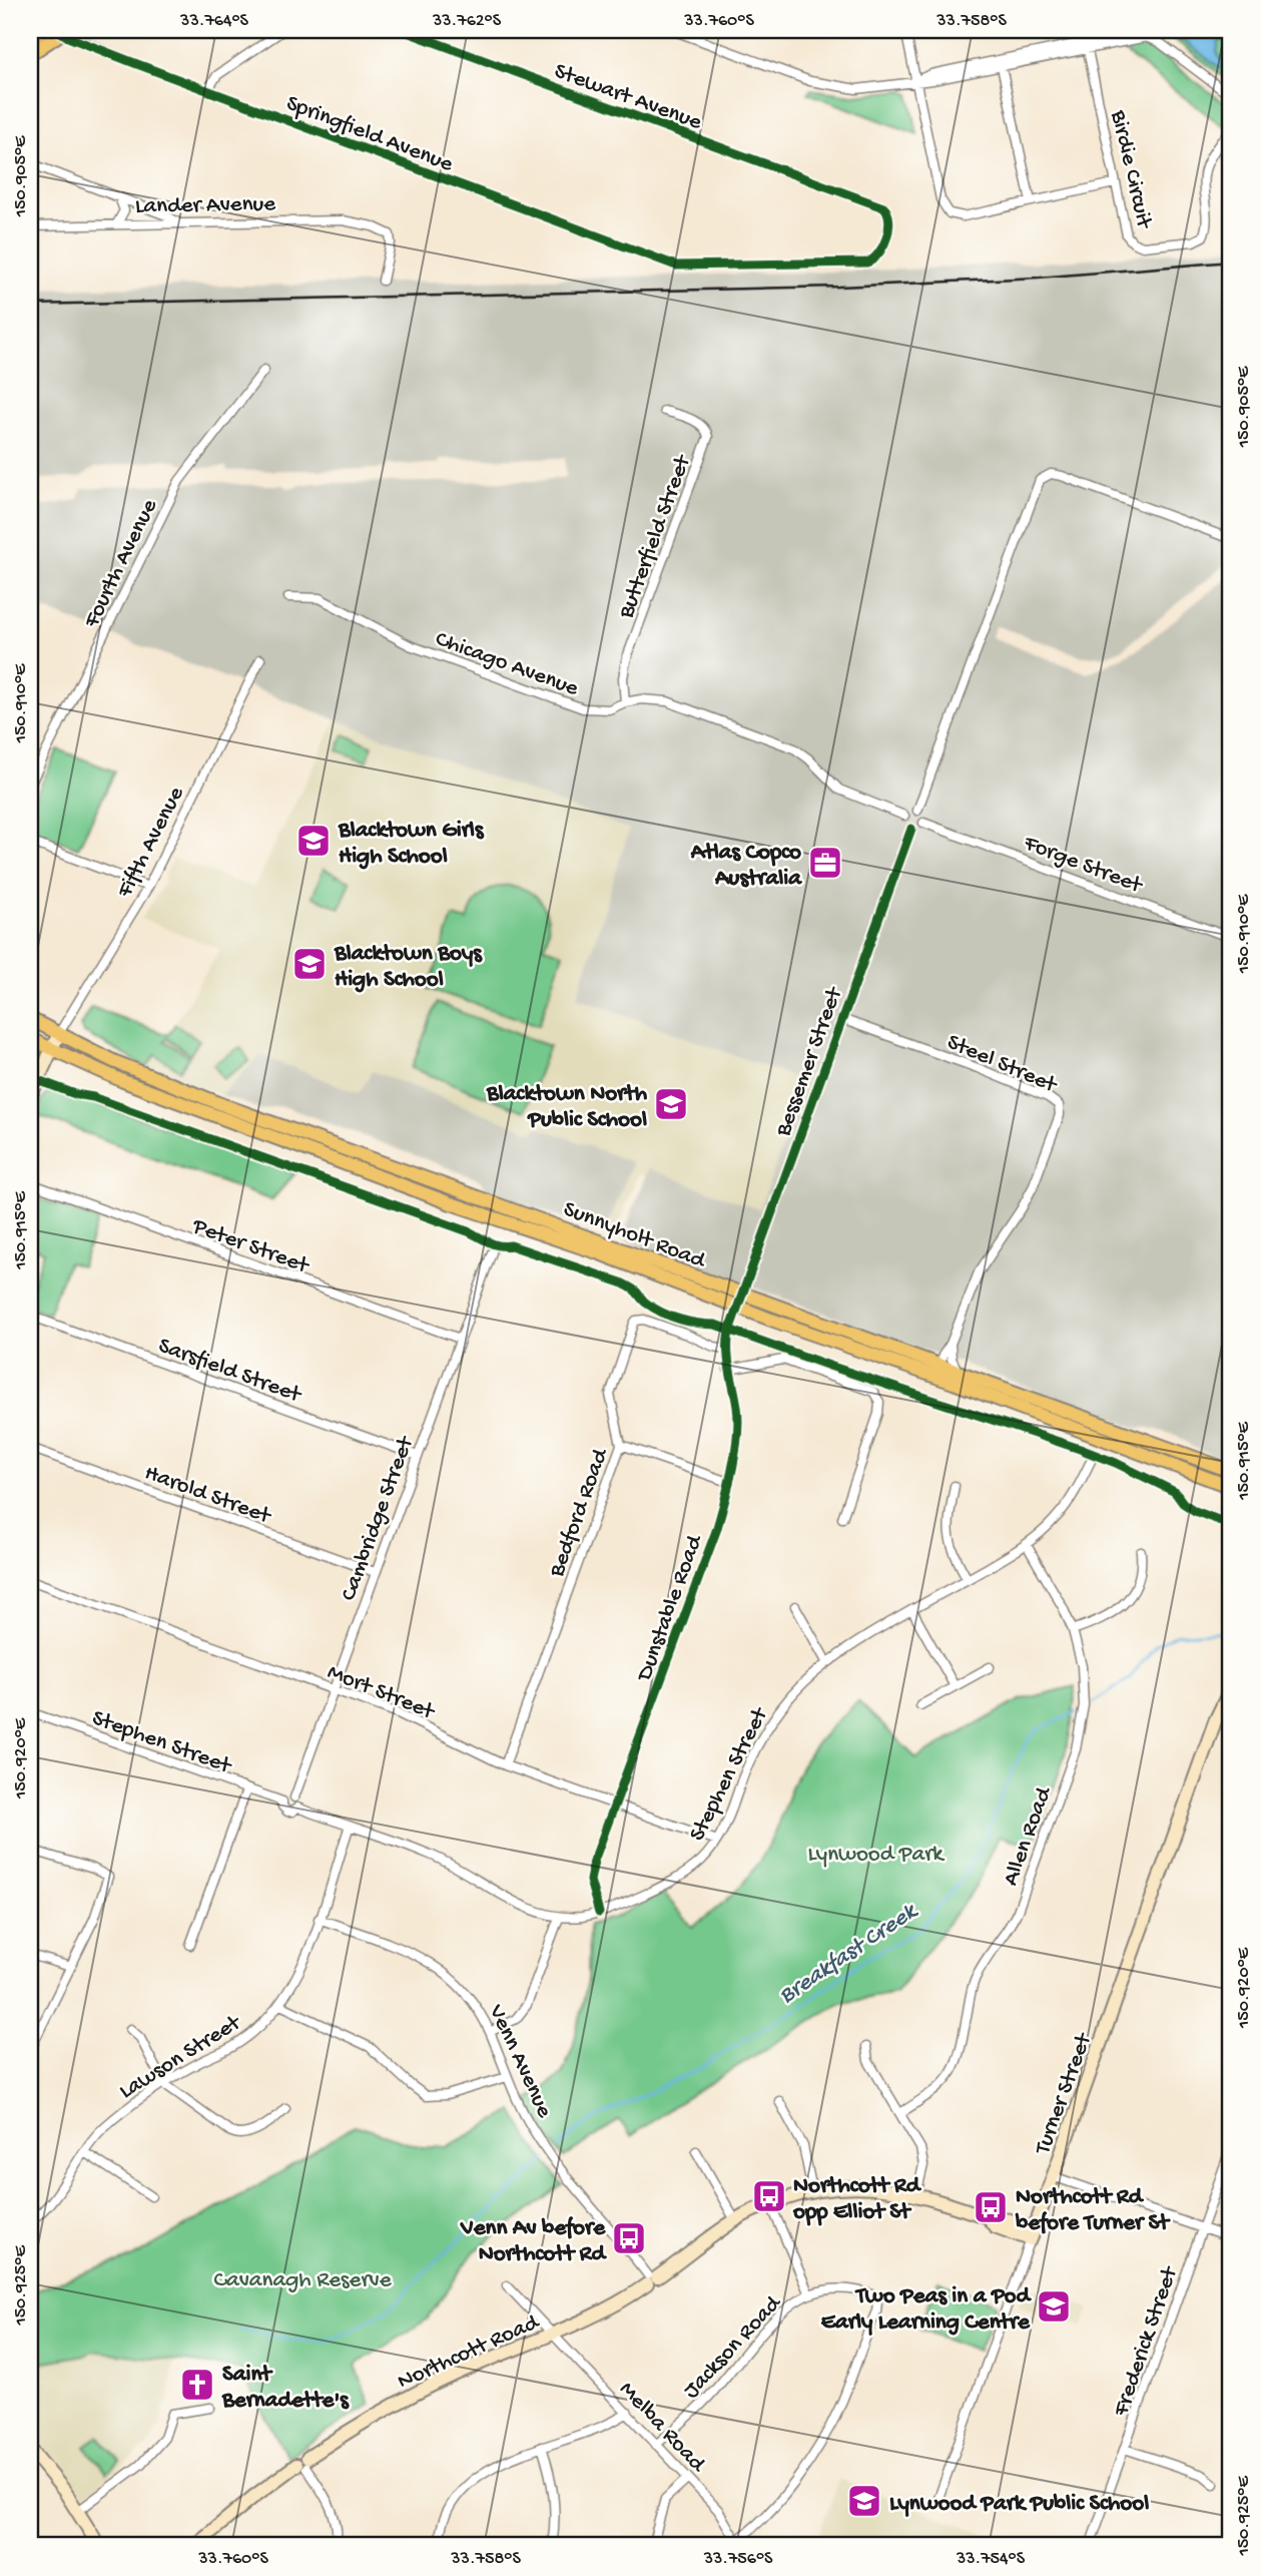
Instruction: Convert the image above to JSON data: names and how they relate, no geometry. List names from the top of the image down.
{
  "streets": {
    "main road": ["Sunnyholt Road"],
    "street": [
      "Stewart Avenue",
      "Springfield Avenue",
      "Birdie Circuit",
      "Lander Avenue",
      "Butterfield Street",
      "Fourth Avenue",
      "Chicago Avenue",
      "Fifth Avenue",
      "Forge Street",
      "Bessemer Street",
      "Steel Street",
      "Peter Street",
      "Sarsfield Street",
      "Harold Street",
      "Bedford Road",
      "Cambridge Street",
      "Dunstable Road",
      "Mort Street",
      "Stephen Street",
      "Allen Road",
      "Lawson Street",
      "Venn Avenue",
      "Turner Street",
      "Frederick Street",
      "Jackson Road",
      "Northcott Road",
      "Melba Road"
    ]
  },
  "crossings": [
    ["Stewart Avenue", "Springfield Avenue"],
    ["Butterfield Street", "Chicago Avenue"],
    ["Chicago Avenue", "Forge Street"],
    ["Chicago Avenue", "Bessemer Street"],
    ["Fifth Avenue", "Sunnyholt Road"],
    ["Forge Street", "Bessemer Street"],
    ["Bessemer Street", "Steel Street"],
    ["Bessemer Street", "Sunnyholt Road"],
    ["Bessemer Street", "Dunstable Road"],
    ["Steel Street", "Sunnyholt Road"],
    ["Sunnyholt Road", "Dunstable Road"],
    ["Peter Street", "Cambridge Street"],
    ["Sarsfield Street", "Cambridge Street"],
    ["Harold Street", "Cambridge Street"],
    ["Bedford Road", "Dunstable Road"],
    ["Bedford Road", "Mort Street"],
    ["Cambridge Street", "Mort Street"],
    ["Cambridge Street", "Stephen Street"],
    ["Dunstable Road", "Mort Street"],
    ["Dunstable Road", "Stephen Street"],
    ["Mort Street", "Stephen Street"],
    ["Stephen Street", "Allen Road"],
    ["Stephen Street", "Lawson Street"],
    ["Lawson Street", "Venn Avenue"],
    ["Venn Avenue", "Northcott Road"],
    ["Turner Street", "Northcott Road"],
    ["Jackson Road", "Melba Road"],
    ["Northcott Road", "Melba Road"]
  ],
  "water": ["Breakfast Creek"],
  "parks": ["Lynwood Park", "Cavanagh Reserve"],
  "places": {
    "school or university": [
      "Blacktown Girls High School",
      "Blacktown Boys High School",
      "Blacktown North Public School",
      "Two Peas in a Pod Early Learning Centre",
      "Lynwood Park Public School"
    ],
    "office": ["Atlas Copco Australia"],
    "bus stop": ["Northcott Rd opp Elliot St", "Northcott Rd before Turner St", "Venn Av before Northcott Rd"],
    "church": ["Saint Bernadette's"]
  },
  "coordinates": [
    "33.764°S",
    "33.762°S",
    "33.760°S",
    "33.758°S",
    "150.905°E",
    "150.910°E",
    "150.915°E",
    "150.920°E",
    "150.925°E",
    "33.756°S",
    "33.754°S"
  ]
}
